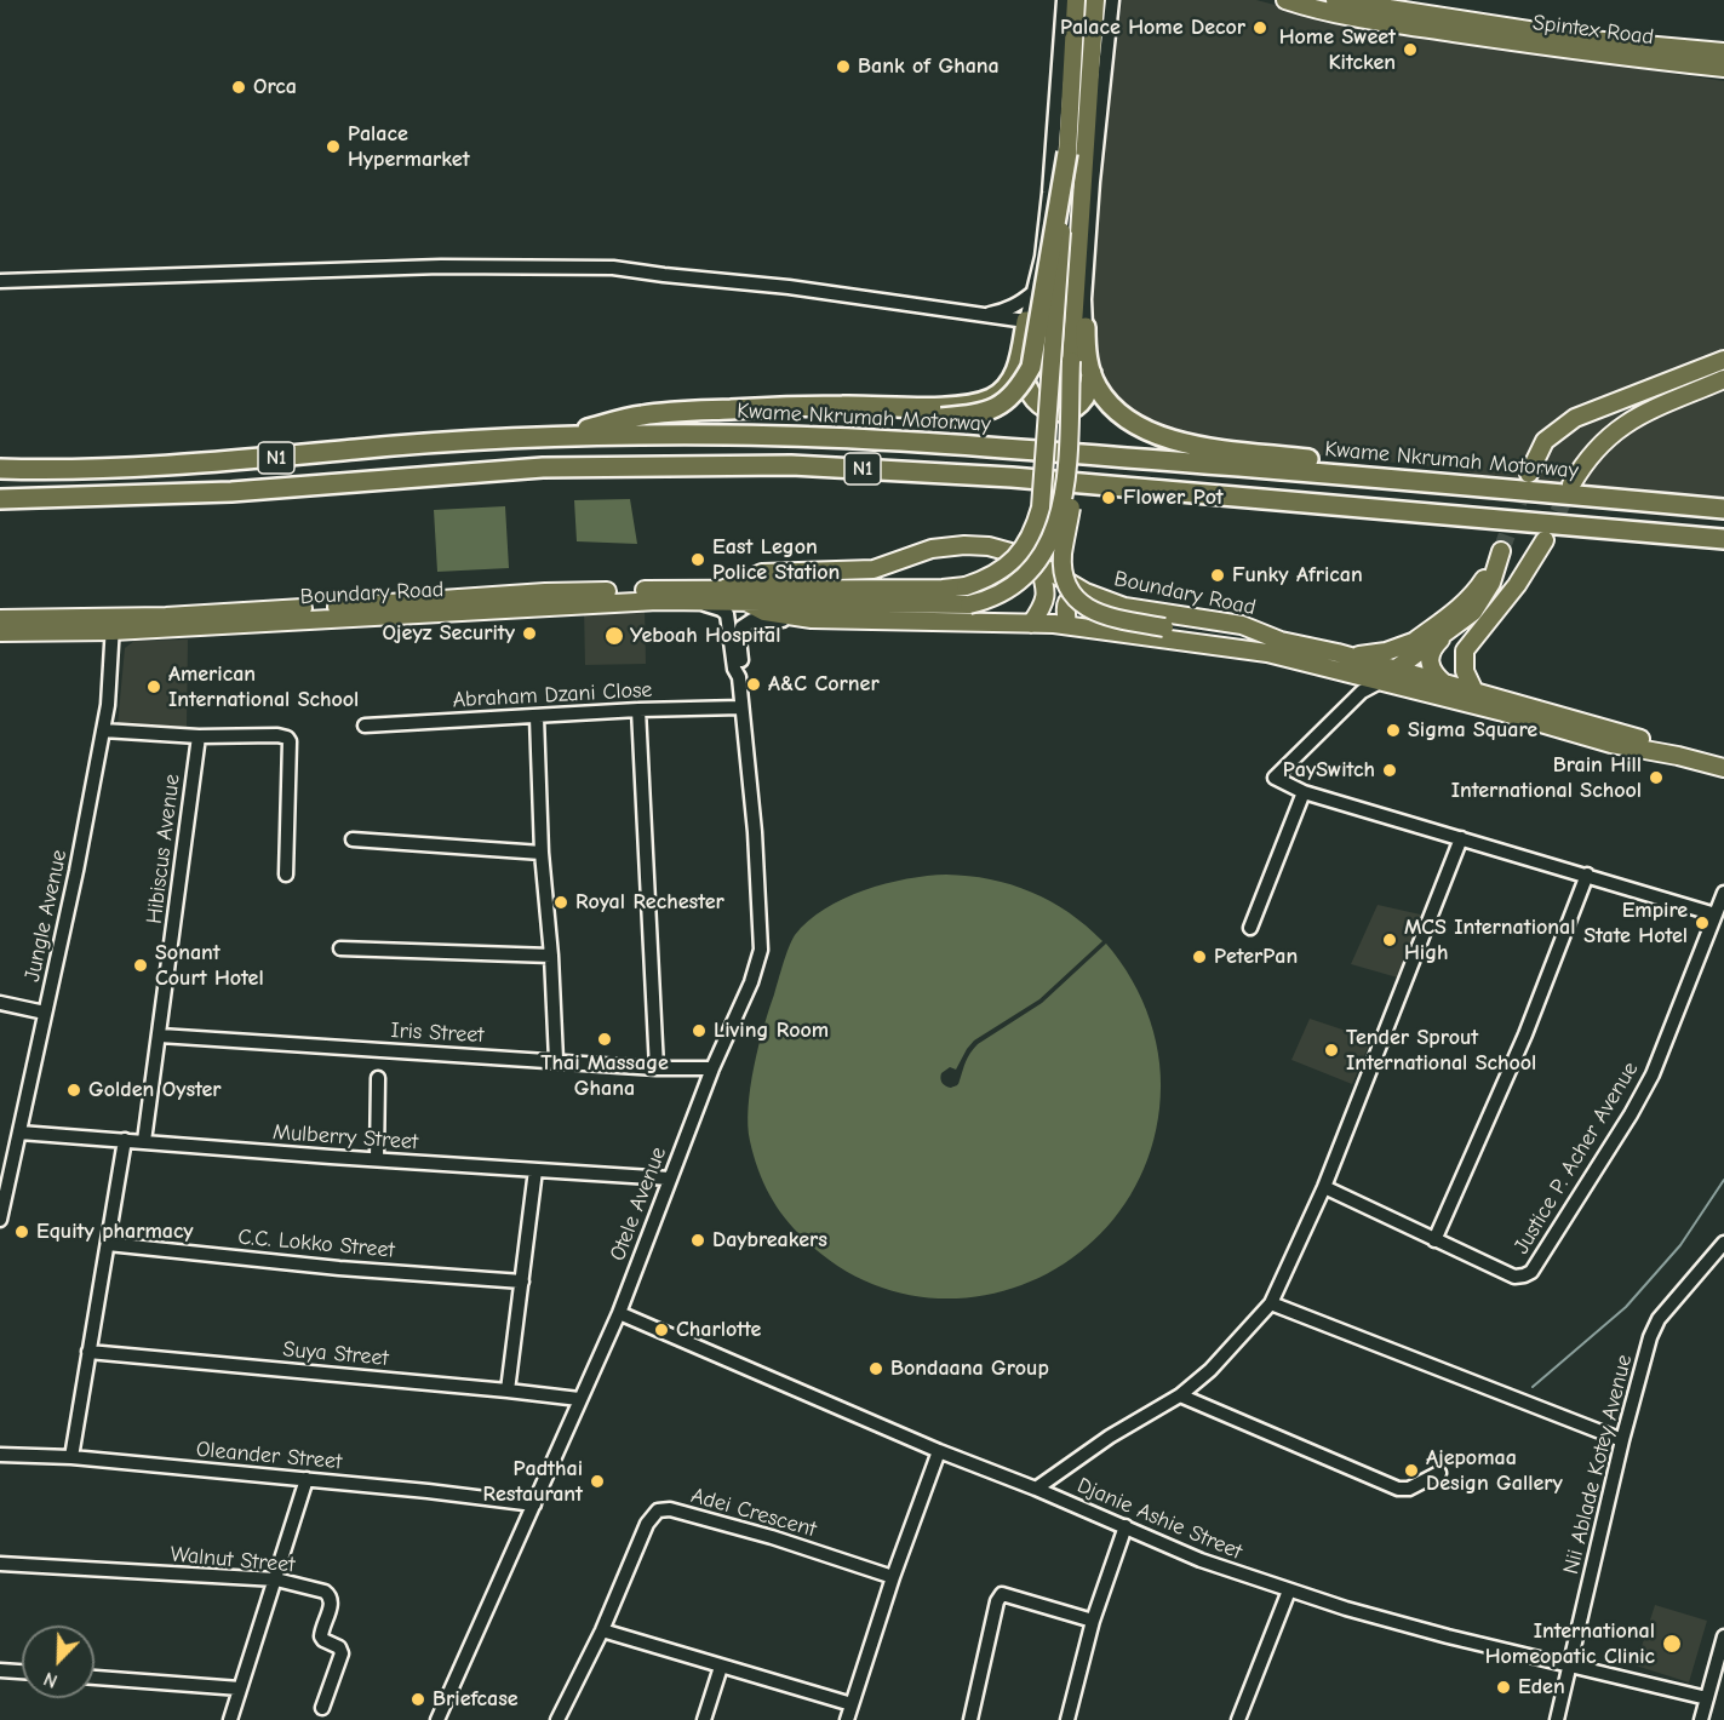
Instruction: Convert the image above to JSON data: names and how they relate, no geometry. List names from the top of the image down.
{
  "streets": {
    "highway": ["Kwame Nkrumah Motorway", "N1"],
    "main road": ["Spintex Road", "Boundary Road"],
    "street": [
      "Abraham Dzani Close",
      "Hibiscus Avenue",
      "Jungle Avenue",
      "Iris Street",
      "Mulberry Street",
      "Justice P. Acher Avenue",
      "Otele Avenue",
      "C.C. Lokko Street",
      "Suya Street",
      "Oleander Street",
      "Nii Ablade Kotey Avenue",
      "Adei Crescent",
      "Djanie Ashie Street",
      "Walnut Street"
    ]
  },
  "crossings": [
    ["Boundary Road", "Jungle Avenue"],
    ["Boundary Road", "Otele Avenue"],
    ["Abraham Dzani Close", "Otele Avenue"],
    ["Hibiscus Avenue", "Iris Street"],
    ["Hibiscus Avenue", "Mulberry Street"],
    ["Jungle Avenue", "Mulberry Street"],
    ["Iris Street", "Otele Avenue"],
    ["Mulberry Street", "Otele Avenue"],
    ["Otele Avenue", "Suya Street"],
    ["Otele Avenue", "Oleander Street"],
    ["Otele Avenue", "Djanie Ashie Street"],
    ["Nii Ablade Kotey Avenue", "Djanie Ashie Street"]
  ],
  "places": [
    "Palace Home Decor",
    "Home Sweet Kitcken",
    "Bank of Ghana",
    "Orca",
    "Palace Hypermarket",
    "Flower Pot",
    "East Legon Police Station",
    "Funky African",
    "Ojeyz Security",
    "Yeboah Hospital",
    "A&C Corner",
    "American International School",
    "Sigma Square",
    "PaySwitch",
    "Brain Hill International School",
    "Royal Rechester",
    "Empire State Hotel",
    "MCS International High",
    "PeterPan",
    "Sonant Court Hotel",
    "Living Room",
    "Thai Massage Ghana",
    "Tender Sprout International School",
    "Golden Oyster",
    "Equity pharmacy",
    "Daybreakers",
    "Charlotte",
    "Bondaana Group",
    "Ajepomaa Design Gallery",
    "Padthai Restaurant",
    "International Homeopatic Clinic",
    "Eden",
    "Briefcase"
  ],
  "north": "bottom left"
}
